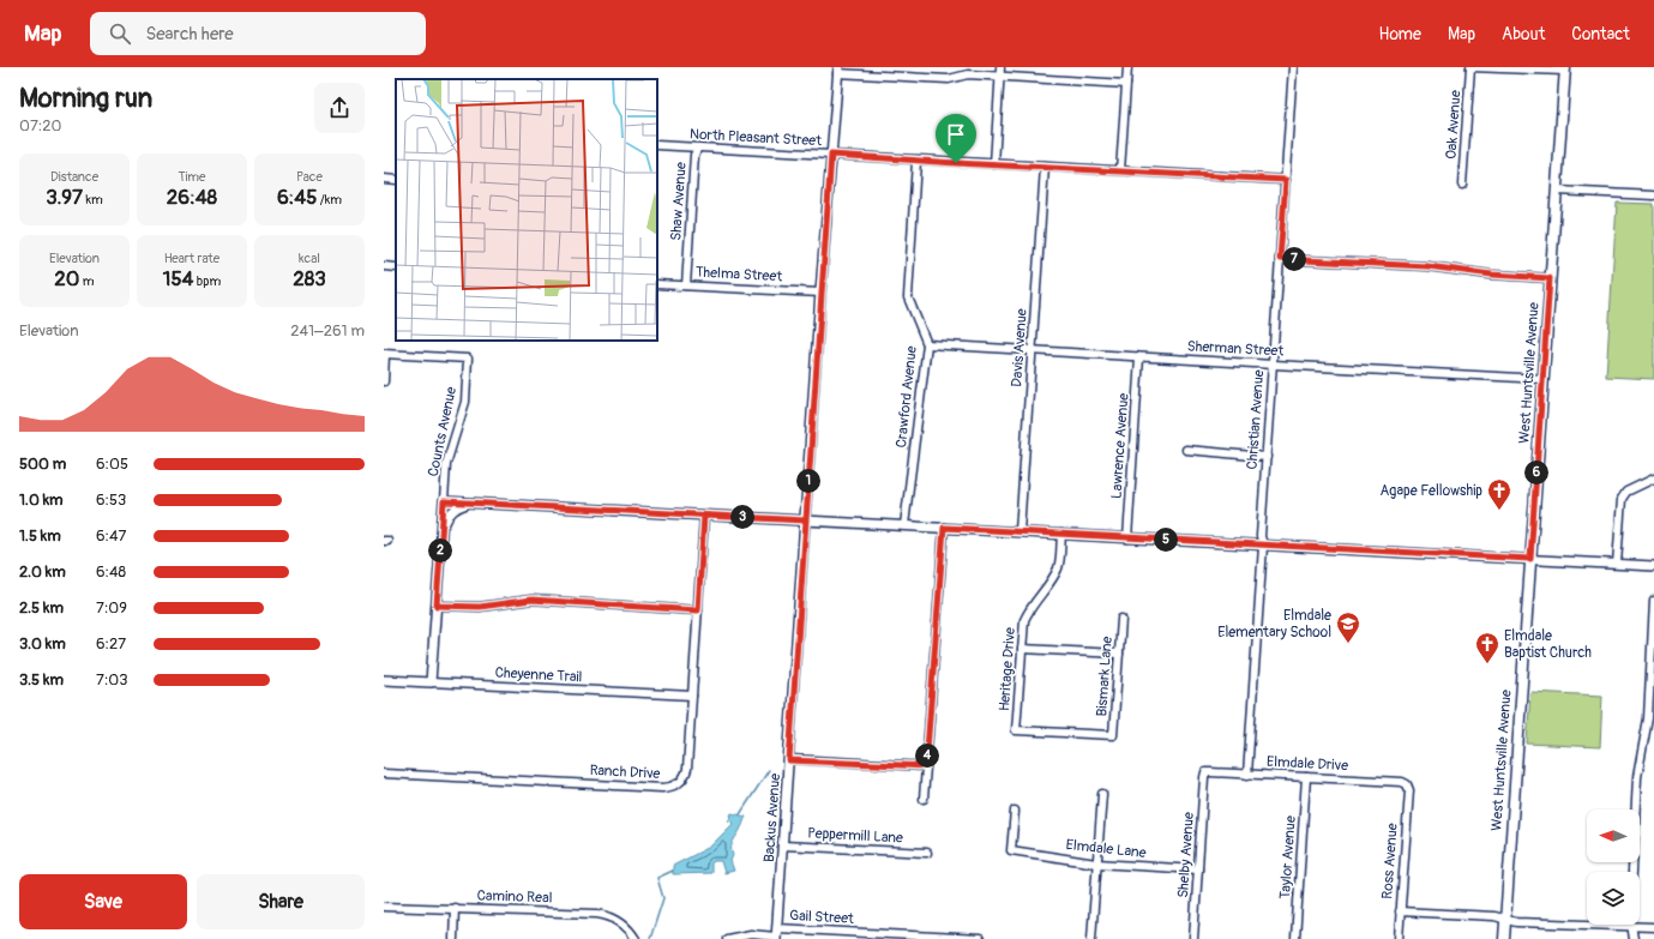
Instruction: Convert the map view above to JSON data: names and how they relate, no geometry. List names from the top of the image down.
{
  "streets": {
    "main road": ["West Huntsville Avenue"],
    "street": [
      "Oak Avenue",
      "North Pleasant Street",
      "Shaw Avenue",
      "Thelma Street",
      "Davis Avenue",
      "Sherman Street",
      "Crawford Avenue",
      "Christian Avenue",
      "Counts Avenue",
      "Lawrence Avenue",
      "Heritage Drive",
      "Cheyenne Trail",
      "Bismark Lane",
      "Elmdale Drive",
      "Ranch Drive",
      "Backus Avenue",
      "Peppermill Lane",
      "Elmdale Lane",
      "Shelby Avenue",
      "Taylor Avenue",
      "Ross Avenue",
      "Camino Real",
      "Gail Street"
    ]
  },
  "crossings": [
    ["North Pleasant Street", "Shaw Avenue"],
    ["North Pleasant Street", "Davis Avenue"],
    ["North Pleasant Street", "Crawford Avenue"],
    ["North Pleasant Street", "Christian Avenue"],
    ["North Pleasant Street", "Backus Avenue"],
    ["Shaw Avenue", "Thelma Street"],
    ["Thelma Street", "Backus Avenue"],
    ["Davis Avenue", "Sherman Street"],
    ["Sherman Street", "West Huntsville Avenue"],
    ["Sherman Street", "Crawford Avenue"],
    ["Sherman Street", "Christian Avenue"],
    ["Sherman Street", "Lawrence Avenue"],
    ["Christian Avenue", "Elmdale Drive"],
    ["Counts Avenue", "Cheyenne Trail"],
    ["Heritage Drive", "Bismark Lane"],
    ["Cheyenne Trail", "Ranch Drive"],
    ["Elmdale Drive", "Shelby Avenue"],
    ["Elmdale Drive", "Taylor Avenue"],
    ["Elmdale Drive", "Ross Avenue"],
    ["Backus Avenue", "Peppermill Lane"],
    ["Backus Avenue", "Gail Street"],
    ["Elmdale Lane", "Shelby Avenue"]
  ],
  "places": {
    "church": ["Agape Fellowship", "Elmdale Baptist Church"],
    "school or university": ["Elmdale Elementary School"]
  },
  "north": "left",
  "page": {
    "header": "Map",
    "search": "Search here",
    "nav": [
      "Home",
      "Map",
      "About",
      "Contact"
    ],
    "heading": ["Morning run", "07:20"],
    "stats": [
      ["Distance", "3.97 km"],
      ["Time", "26:48"],
      ["Pace", "6:45 /km"],
      ["Elevation", "20 m"],
      ["Heart rate", "154 bpm"],
      ["kcal", "283"]
    ],
    "pins": [
      "7",
      "6",
      "1",
      "3",
      "5",
      "2",
      "4"
    ],
    "chart": ["Elevation", "241–261 m"],
    "list": [
      {
        "name": "500 m",
        "note": "6:05"
      },
      {
        "name": "1.0 km",
        "note": "6:53"
      },
      {
        "name": "1.5 km",
        "note": "6:47"
      },
      {
        "name": "2.0 km",
        "note": "6:48"
      },
      {
        "name": "2.5 km",
        "note": "7:09"
      },
      {
        "name": "3.0 km",
        "note": "6:27"
      },
      {
        "name": "3.5 km",
        "note": "7:03"
      }
    ],
    "buttons": ["Save", "Share"]
  }
}
